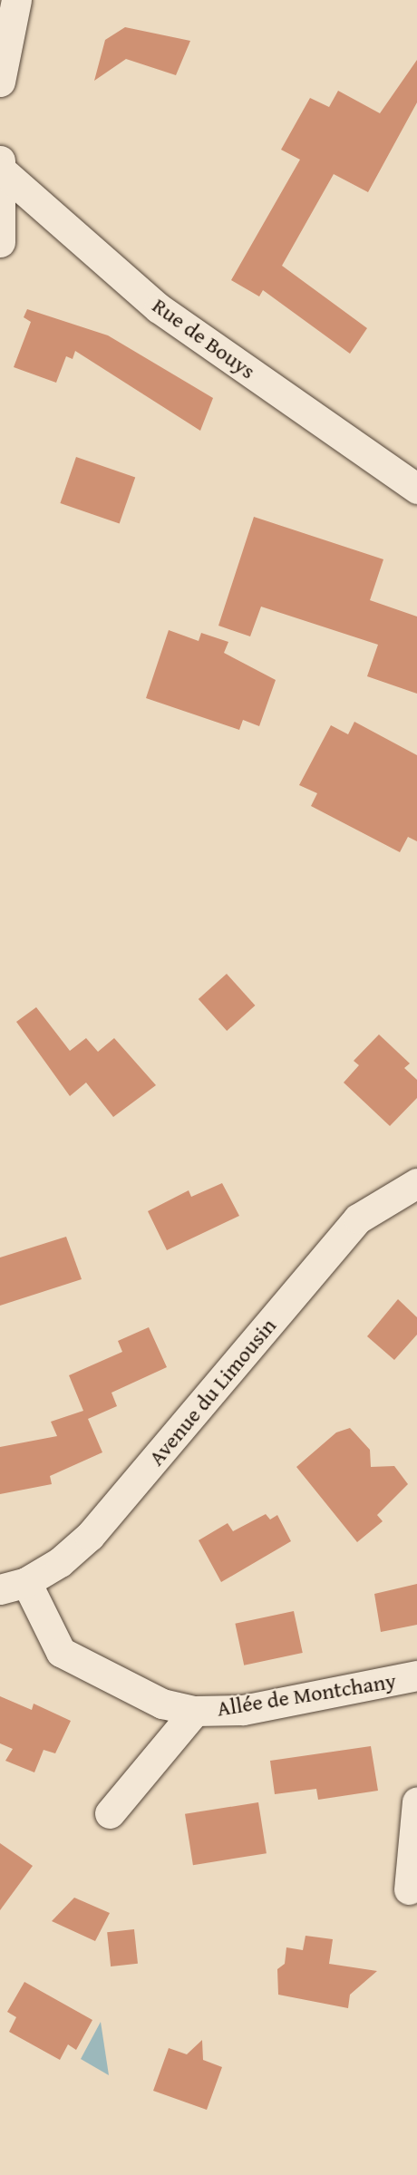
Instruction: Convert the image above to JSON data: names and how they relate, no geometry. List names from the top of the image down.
{
  "streets": {
    "street": ["Rue de Bouys", "Avenue du Limousin", "Allée de Montchany"]
  },
  "crossings": [
    ["Avenue du Limousin", "Allée de Montchany"]
  ]
}
